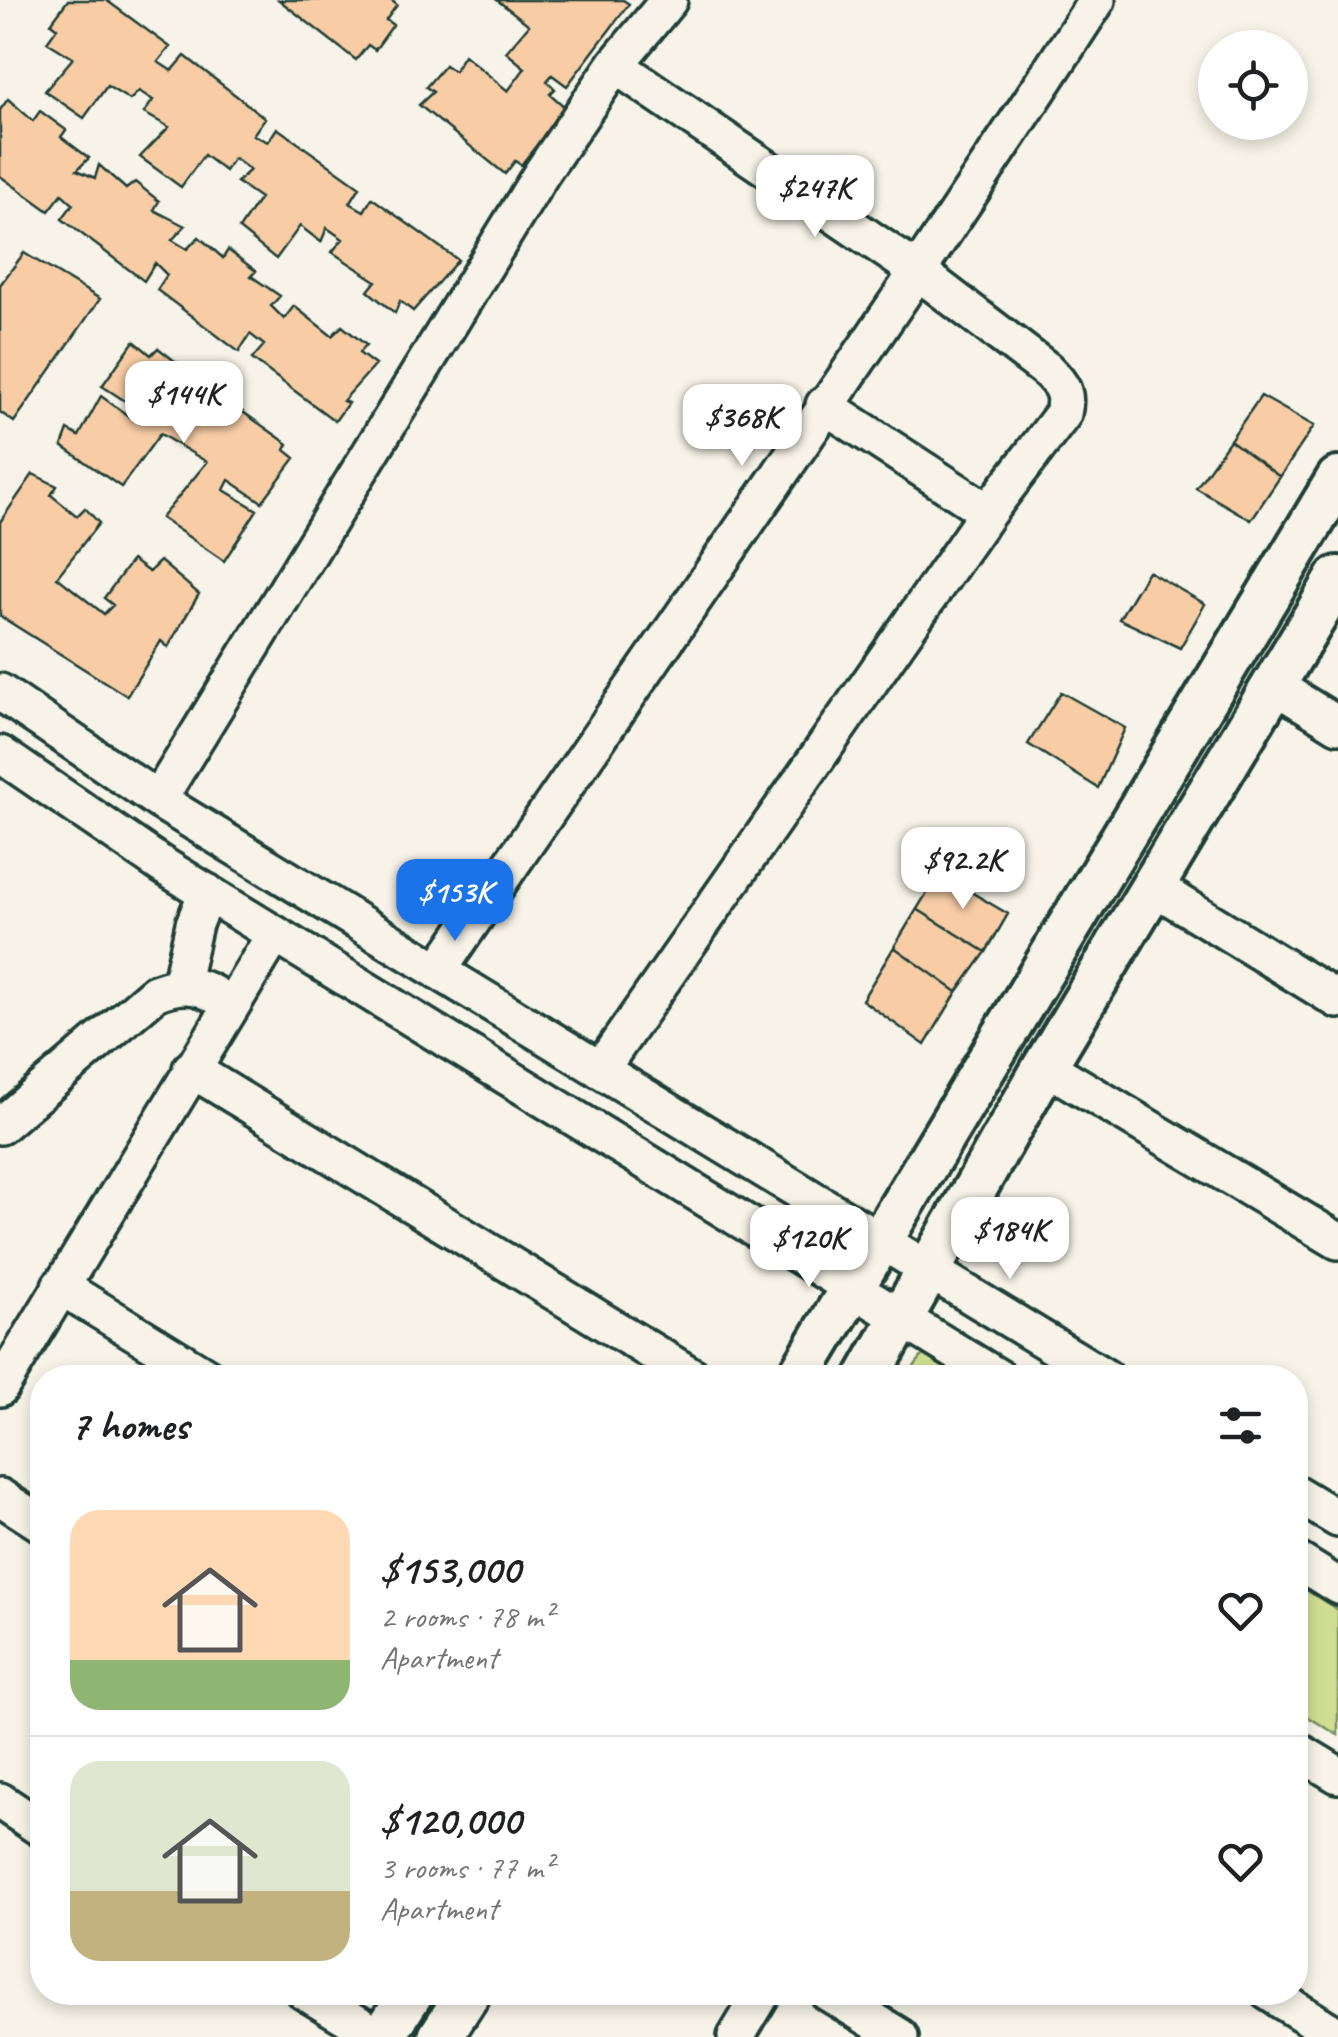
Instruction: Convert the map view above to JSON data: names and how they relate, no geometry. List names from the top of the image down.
{
  "page": {
    "price": [
      "$247K",
      "$144K",
      "$368K",
      "$92.2K",
      "$153K",
      "$184K",
      "$120K"
    ],
    "heading": "7 homes",
    "list": [
      {
        "name": "$153,000",
        "note": "2 rooms · 78 m² · Apartment"
      },
      {
        "name": "$120,000",
        "note": "3 rooms · 77 m² · Apartment"
      }
    ]
  }
}
